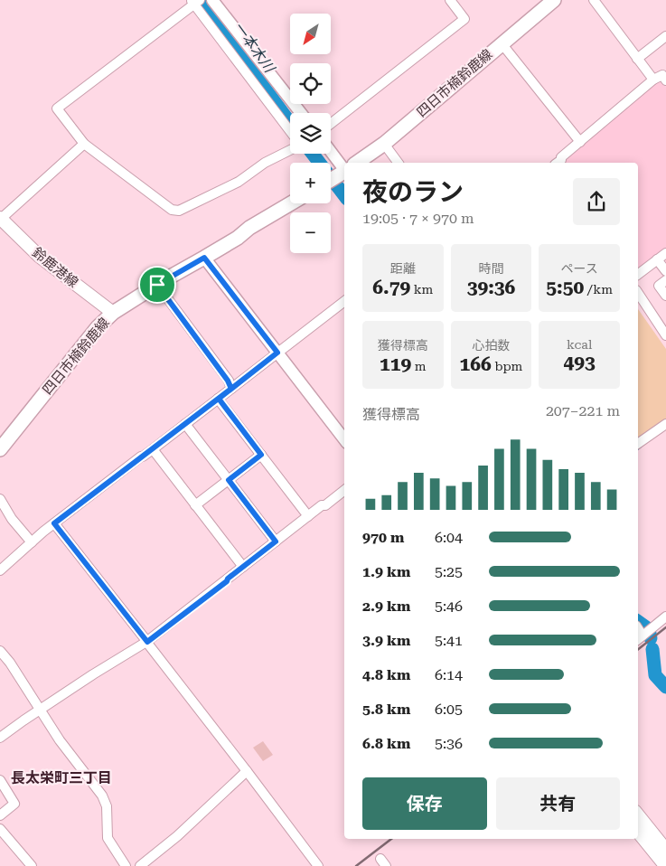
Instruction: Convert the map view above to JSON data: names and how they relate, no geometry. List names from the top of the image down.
{
  "streets": {
    "main road": ["四日市楠鈴鹿線", "鈴鹿港線"]
  },
  "crossings": [
    ["四日市楠鈴鹿線", "鈴鹿港線"]
  ],
  "districts": ["長太栄町三丁目"],
  "water": ["一本木川"],
  "north": "bottom left",
  "page": {
    "map_buttons": ["+", "−"],
    "heading": ["夜のラン", "19:05 · 7 × 970 m"],
    "stats": [
      ["距離", "6.79 km"],
      ["時間", "39:36"],
      ["ペース", "5:50 /km"],
      ["獲得標高", "119 m"],
      ["心拍数", "166 bpm"],
      ["kcal", "493"]
    ],
    "chart": ["獲得標高", "207–221 m"],
    "list": [
      {
        "name": "970 m",
        "note": "6:04"
      },
      {
        "name": "1.9 km",
        "note": "5:25"
      },
      {
        "name": "2.9 km",
        "note": "5:46"
      },
      {
        "name": "3.9 km",
        "note": "5:41"
      },
      {
        "name": "4.8 km",
        "note": "6:14"
      },
      {
        "name": "5.8 km",
        "note": "6:05"
      },
      {
        "name": "6.8 km",
        "note": "5:36"
      }
    ],
    "buttons": ["保存", "共有"]
  }
}
